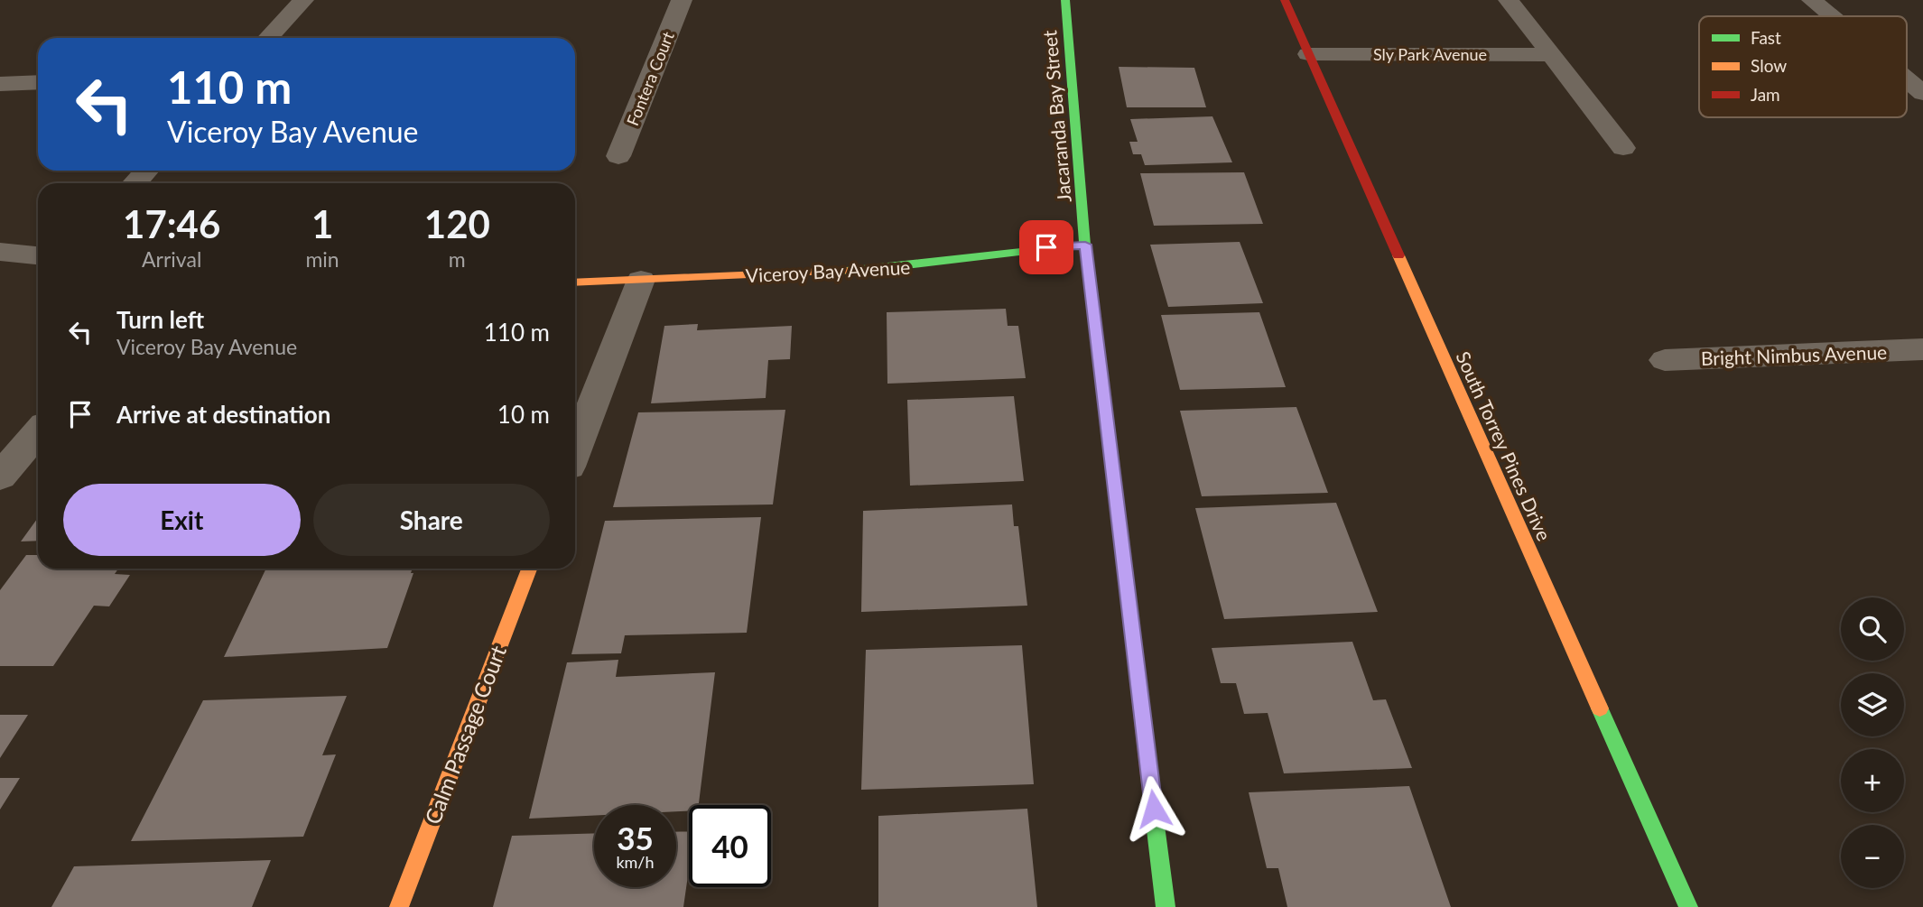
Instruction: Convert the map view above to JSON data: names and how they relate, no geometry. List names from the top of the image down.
{
  "streets": {
    "street": [
      "Sly Park Avenue",
      "Fontera Court",
      "Jacaranda Bay Street",
      "Viceroy Bay Avenue",
      "Bright Nimbus Avenue",
      "South Torrey Pines Drive",
      "Calm Passage Court"
    ]
  },
  "crossings": [
    ["Sly Park Avenue", "South Torrey Pines Drive"],
    ["Jacaranda Bay Street", "Viceroy Bay Avenue"]
  ],
  "legend": ["Fast", "Slow", "Jam"],
  "page": {
    "turn": ["110 m", "Viceroy Bay Avenue"],
    "eta": [
      "17:46",
      "Arrival",
      "1",
      "min",
      "120",
      "m"
    ],
    "list": [
      {
        "name": "Turn left",
        "note": "Viceroy Bay Avenue",
        "value": "110 m"
      },
      {
        "name": "Arrive at destination",
        "value": "10 m"
      }
    ],
    "buttons": ["Exit", "Share"],
    "map_buttons": ["+", "−"],
    "speed": "35 km/h",
    "limit": "40"
  }
}
